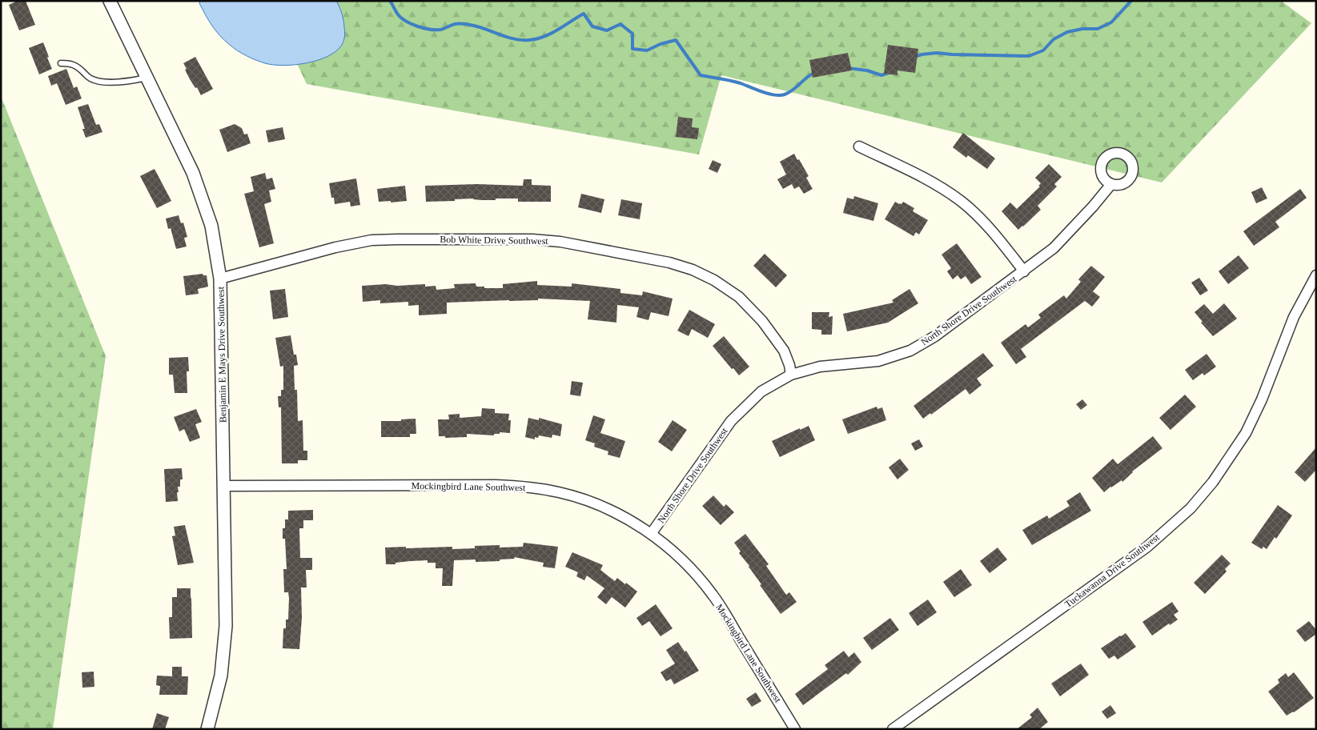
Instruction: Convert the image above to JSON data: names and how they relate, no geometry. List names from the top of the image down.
{
  "streets": {
    "street": [
      "Bob White Drive Southwest",
      "North Shore Drive Southwest",
      "Benjamin E Mays Drive Southwest",
      "Mockingbird Lane Southwest",
      "Tuckawanna Drive Southwest"
    ]
  },
  "crossings": [
    ["Bob White Drive Southwest", "North Shore Drive Southwest"],
    ["Bob White Drive Southwest", "Benjamin E Mays Drive Southwest"],
    ["North Shore Drive Southwest", "Mockingbird Lane Southwest"],
    ["Benjamin E Mays Drive Southwest", "Mockingbird Lane Southwest"]
  ]
}
